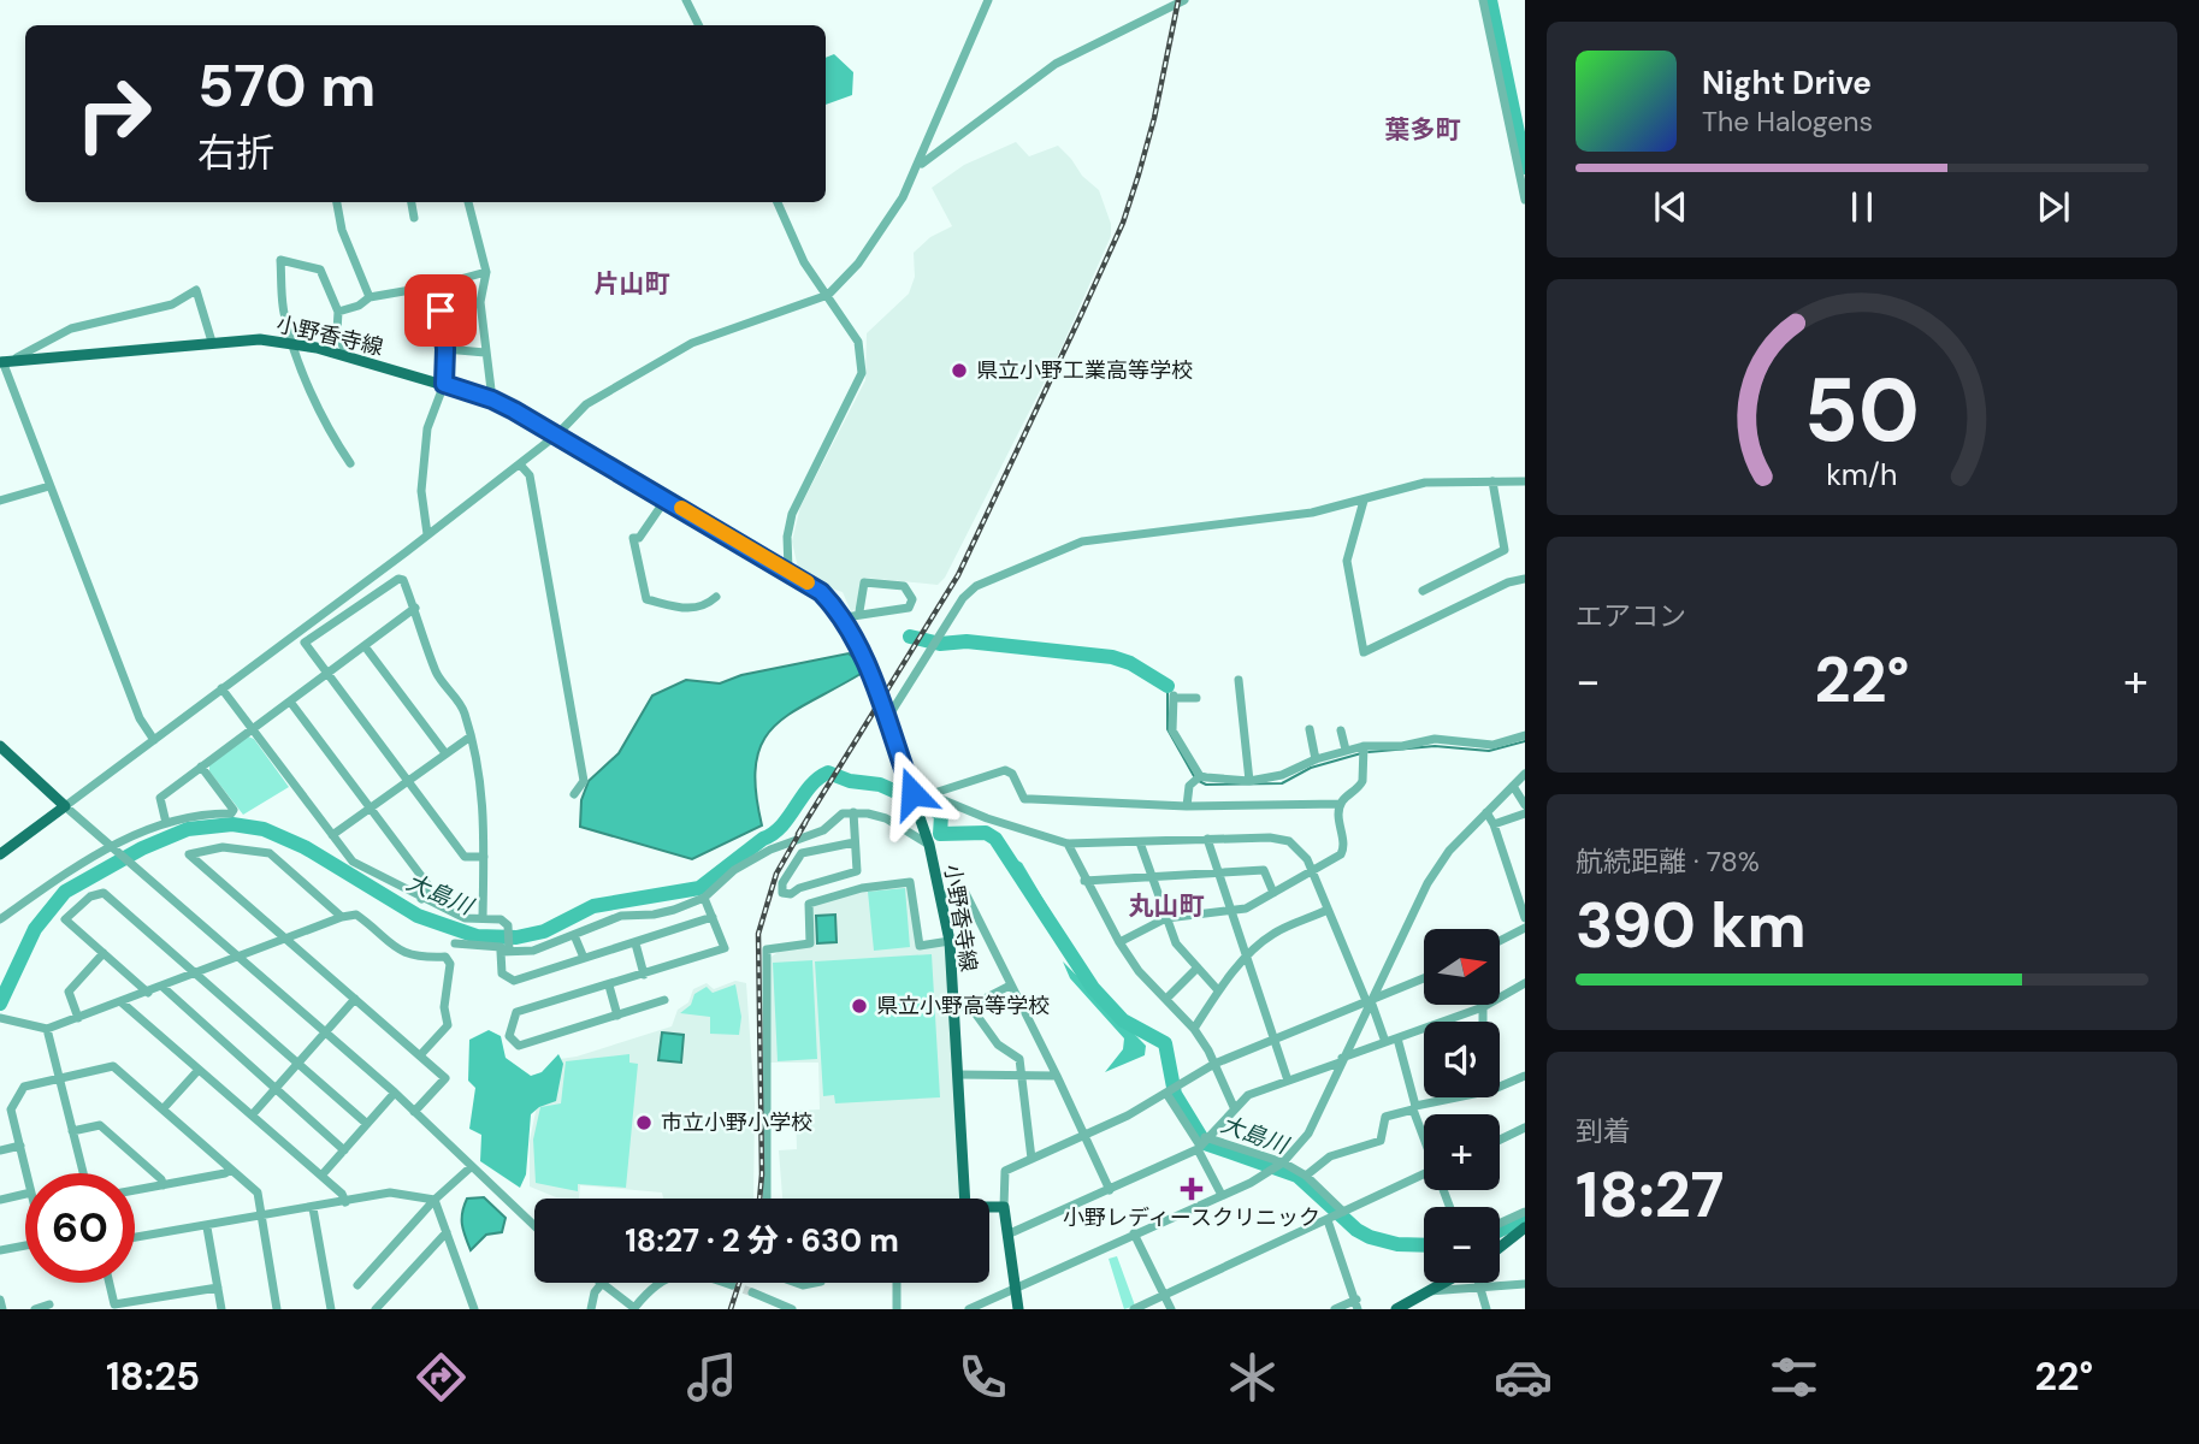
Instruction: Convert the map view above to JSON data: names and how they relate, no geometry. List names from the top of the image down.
{
  "streets": {
    "main road": ["小野香寺線"]
  },
  "districts": ["葉多町", "片山町", "丸山町"],
  "water": ["大島川"],
  "places": {
    "other": ["県立小野工業高等学校", "県立小野高等学校", "市立小野小学校"],
    "health": ["小野レディースクリニック"]
  },
  "north": "right",
  "page": {
    "turn": ["570 m", "右折"],
    "song": ["Night Drive", "The Halogens"],
    "tile": [
      "エアコン",
      ["航続距離 · 78%", "390 km"],
      ["到着", "18:27"]
    ],
    "heat": ["−", "22°", "+"],
    "map_buttons": ["+", "−"],
    "limit": "60",
    "trip": "18:27 · 2 分 · 630 m",
    "tabs": ["18:25", "22°"],
    "gauge": ["50", "km/h"]
  }
}
